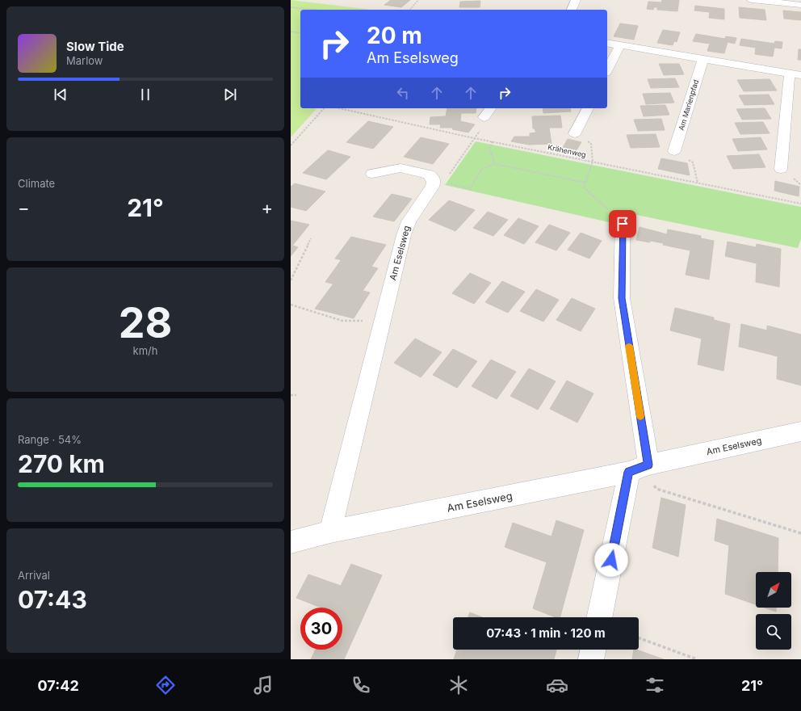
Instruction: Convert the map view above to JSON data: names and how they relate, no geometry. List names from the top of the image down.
{
  "streets": {
    "street": ["Am Marienpfad", "Am Eselsweg"],
    "path": ["Krähenweg"]
  },
  "north": "top right",
  "page": {
    "turn": ["20 m", "Am Eselsweg"],
    "song": ["Slow Tide", "Marlow"],
    "tile": [
      "Climate",
      ["28", "km/h"],
      ["Range · 54%", "270 km"],
      ["Arrival", "07:43"]
    ],
    "heat": ["−", "21°", "+"],
    "limit": "30",
    "trip": "07:43 · 1 min · 120 m",
    "tabs": ["07:42", "21°"]
  }
}
